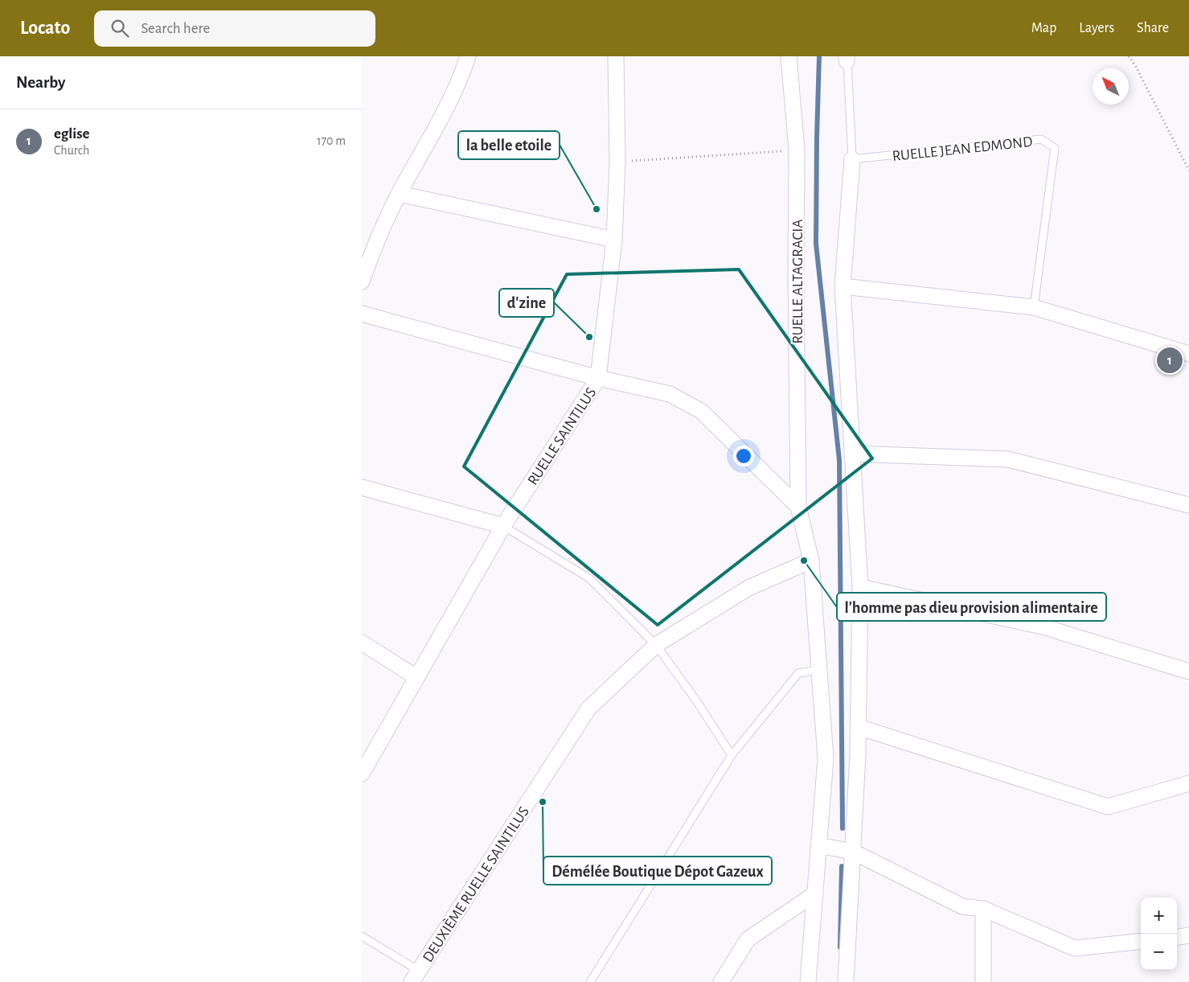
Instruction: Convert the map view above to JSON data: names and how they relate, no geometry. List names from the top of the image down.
{
  "streets": {
    "street": ["RUELLE ALTAGRACIA", "RUELLE SAINTILUS", "DEUXIÈME RUELLE SAINTILUS"],
    "lane": ["RUELLE JEAN EDMOND"]
  },
  "crossings": [
    ["RUELLE ALTAGRACIA", "DEUXIÈME RUELLE SAINTILUS"]
  ],
  "places": [
    "la belle etoile",
    "d'zine",
    "l'homme pas dieu provision alimentaire",
    "Démélée Boutique Dépot Gazeux"
  ],
  "north": "top left",
  "page": {
    "header": "Locato",
    "search": "Search here",
    "nav": ["Map", "Layers", "Share"],
    "heading": "Nearby",
    "list": [
      {
        "mark": "1",
        "name": "eglise",
        "note": "Church",
        "value": "170 m"
      }
    ],
    "pins": "1",
    "map_buttons": ["+", "−"]
  }
}
